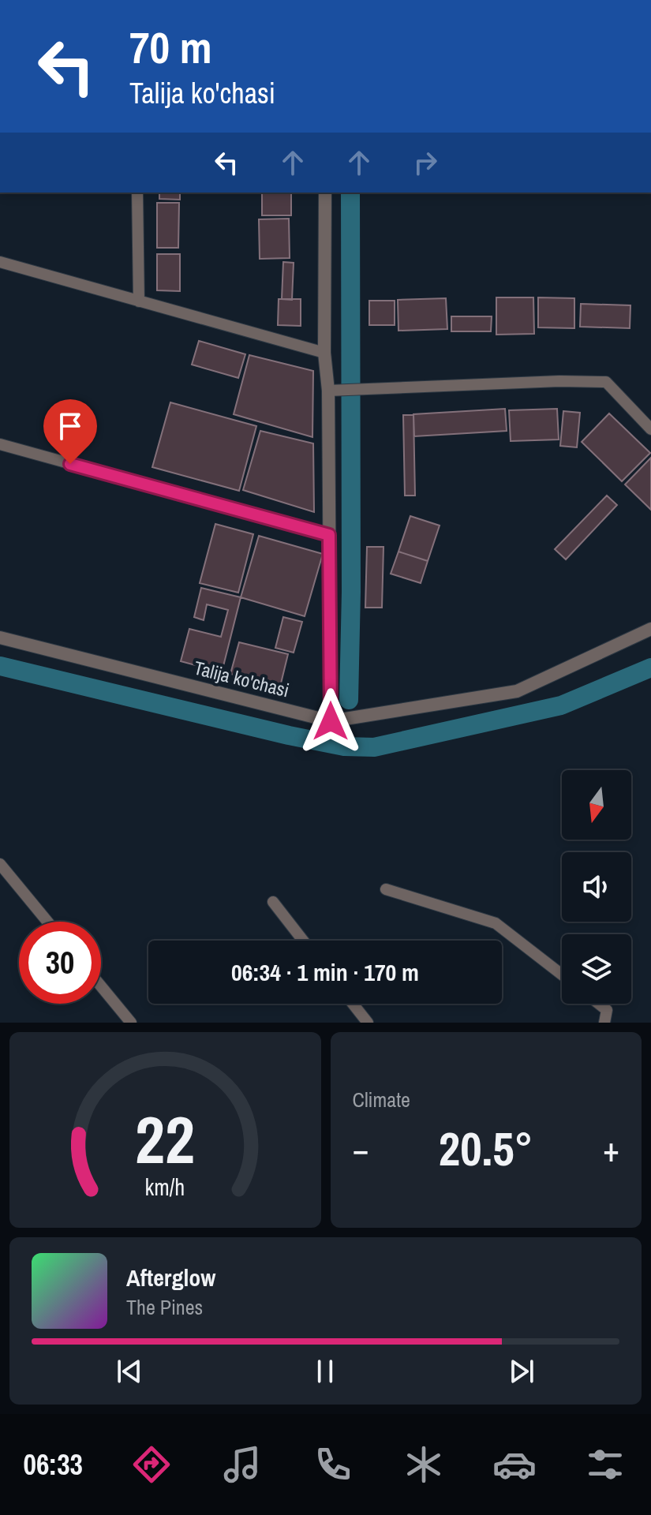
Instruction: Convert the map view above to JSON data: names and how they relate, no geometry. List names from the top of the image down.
{
  "streets": {
    "street": ["Talija ko'chasi"]
  },
  "north": "bottom",
  "page": {
    "turn": ["70 m", "Talija ko'chasi"],
    "limit": "30",
    "trip": "06:34 · 1 min · 170 m",
    "tile": "Climate",
    "heat": ["−", "20.5°", "+"],
    "song": ["Afterglow", "The Pines"],
    "tabs": "06:33",
    "gauge": ["22", "km/h"]
  }
}
